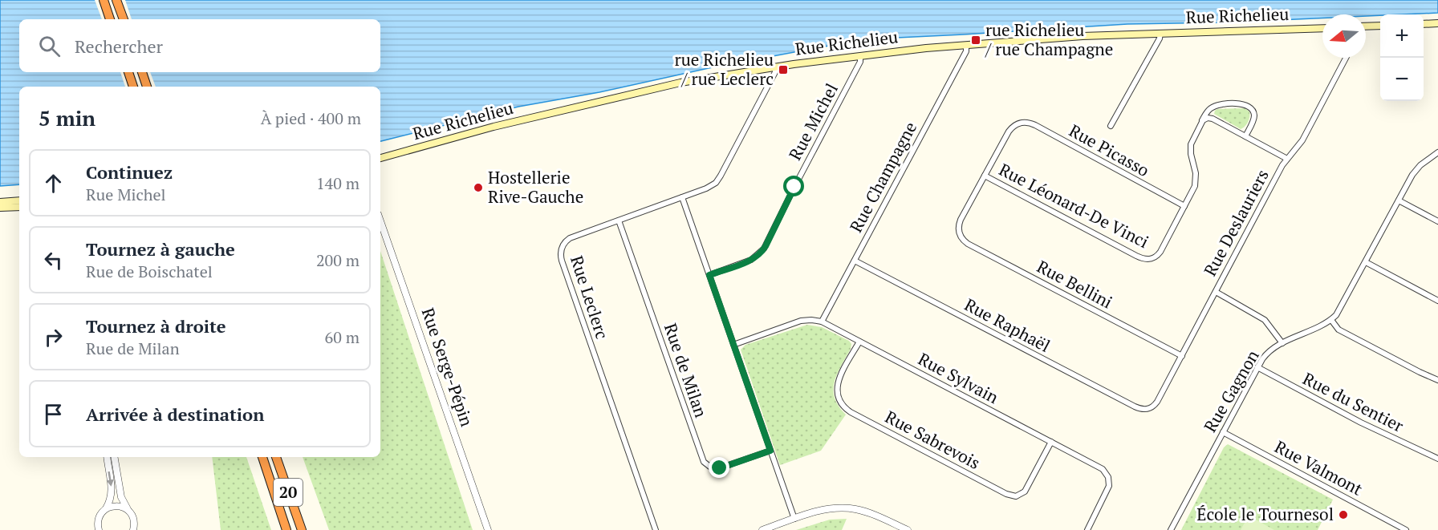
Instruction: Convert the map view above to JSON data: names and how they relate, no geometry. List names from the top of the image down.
{
  "streets": {
    "highway": ["20"],
    "main road": ["Rue Richelieu"],
    "street": [
      "Rue Michel",
      "Rue Picasso",
      "Rue Champagne",
      "Rue Léonard-De Vinci",
      "Rue Deslauriers",
      "Rue Bellini",
      "Rue Leclerc",
      "Rue Raphaël",
      "Rue Serge-Pépin",
      "Rue de Milan",
      "Rue Sylvain",
      "Rue Gagnon",
      "Rue du Sentier",
      "Rue Sabrevois",
      "Rue Valmont"
    ]
  },
  "crossings": [
    ["Rue Richelieu", "Rue Michel"],
    ["Rue Richelieu", "Rue Champagne"],
    ["Rue Richelieu", "Rue Leclerc"],
    ["Rue Picasso", "Rue Léonard-De Vinci"],
    ["Rue Picasso", "Rue Bellini"],
    ["Rue Champagne", "Rue Raphaël"],
    ["Rue Champagne", "Rue Sylvain"],
    ["Rue Léonard-De Vinci", "Rue Bellini"],
    ["Rue Deslauriers", "Rue Bellini"],
    ["Rue Deslauriers", "Rue Raphaël"],
    ["Rue Leclerc", "Rue de Milan"],
    ["Rue Sylvain", "Rue Sabrevois"],
    ["Rue Gagnon", "Rue du Sentier"],
    ["Rue Gagnon", "Rue Valmont"]
  ],
  "places": {
    "transit": ["rue Richelieu / rue Champagne", "rue Richelieu / rue Leclerc"],
    "other": ["Hostellerie Rive-Gauche", "École le Tournesol"]
  },
  "north": "left",
  "page": {
    "map_buttons": ["+", "−"],
    "search": "Rechercher",
    "heading": ["5 min", "À pied · 400 m"],
    "list": [
      ["Continuez", "Rue Michel", "140 m"],
      ["Tournez à gauche", "Rue de Boischatel", "200 m"],
      ["Tournez à droite", "Rue de Milan", "60 m"],
      "Arrivée à destination"
    ]
  }
}
